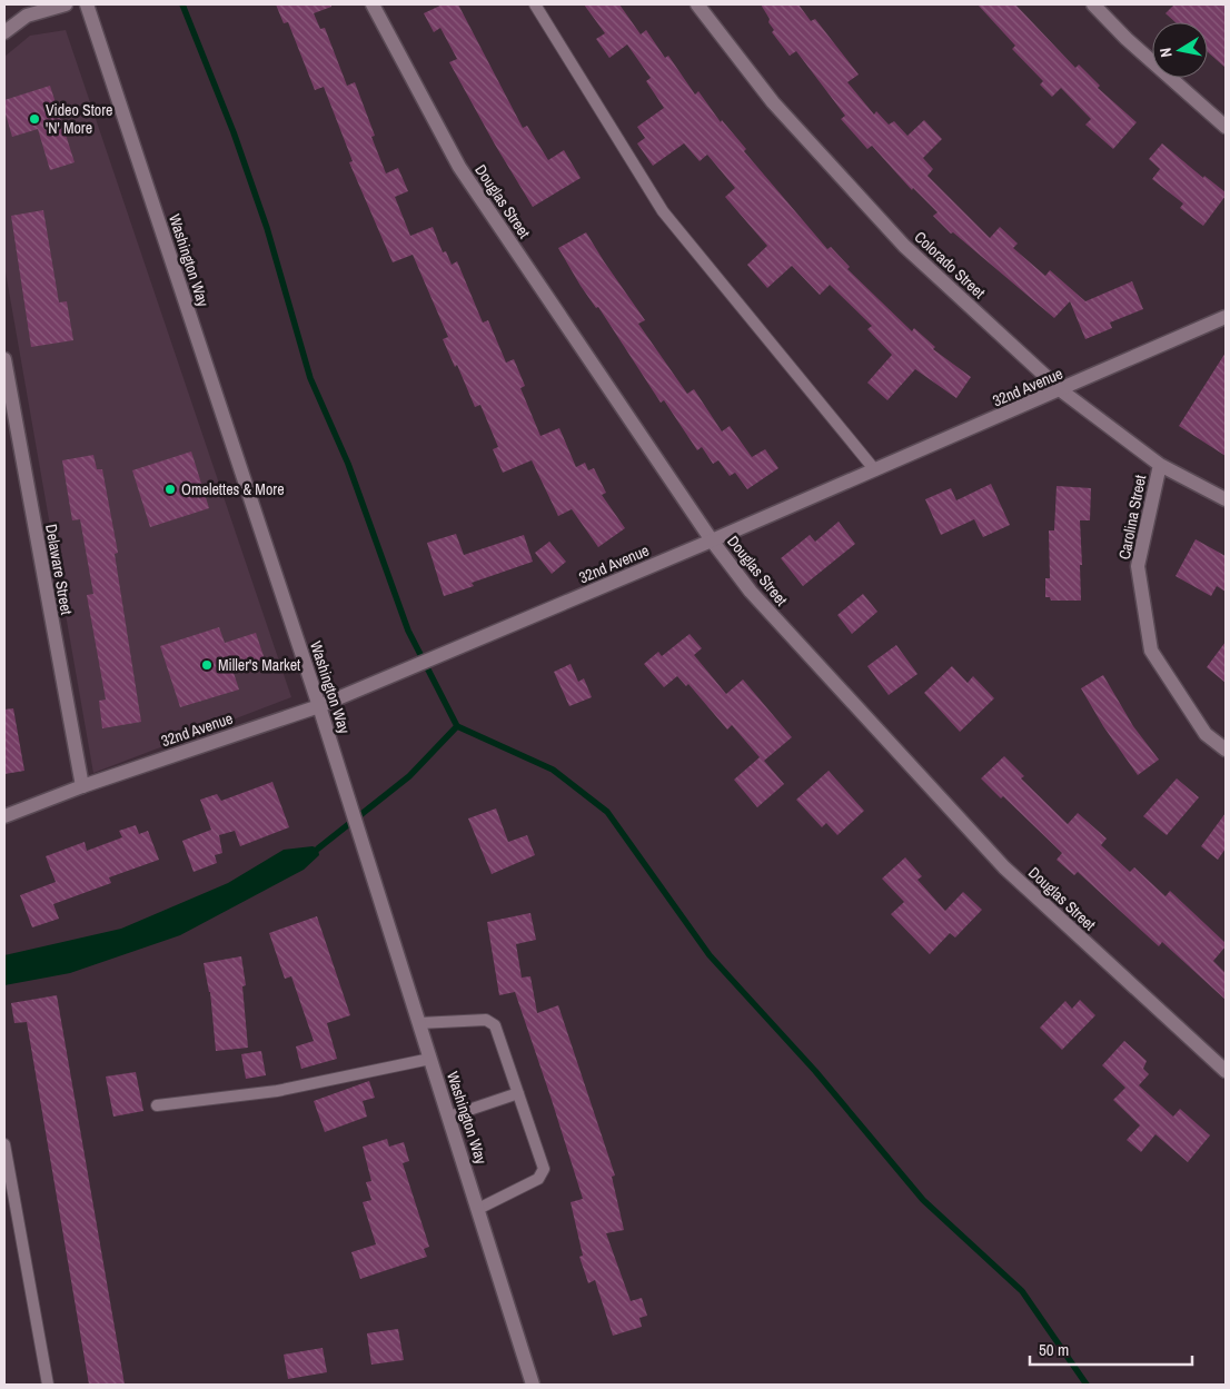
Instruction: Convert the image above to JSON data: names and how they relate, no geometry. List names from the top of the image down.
{
  "streets": {
    "street": [
      "Douglas Street",
      "Washington Way",
      "Colorado Street",
      "32nd Avenue",
      "Carolina Street",
      "Delaware Street"
    ]
  },
  "crossings": [
    ["Douglas Street", "32nd Avenue"],
    ["Washington Way", "32nd Avenue"],
    ["Colorado Street", "32nd Avenue"],
    ["Colorado Street", "Carolina Street"],
    ["32nd Avenue", "Delaware Street"]
  ],
  "places": ["Video Store 'N' More", "Omelettes & More", "Miller's Market"],
  "scale_bar": "50 m",
  "north": "left"
}
